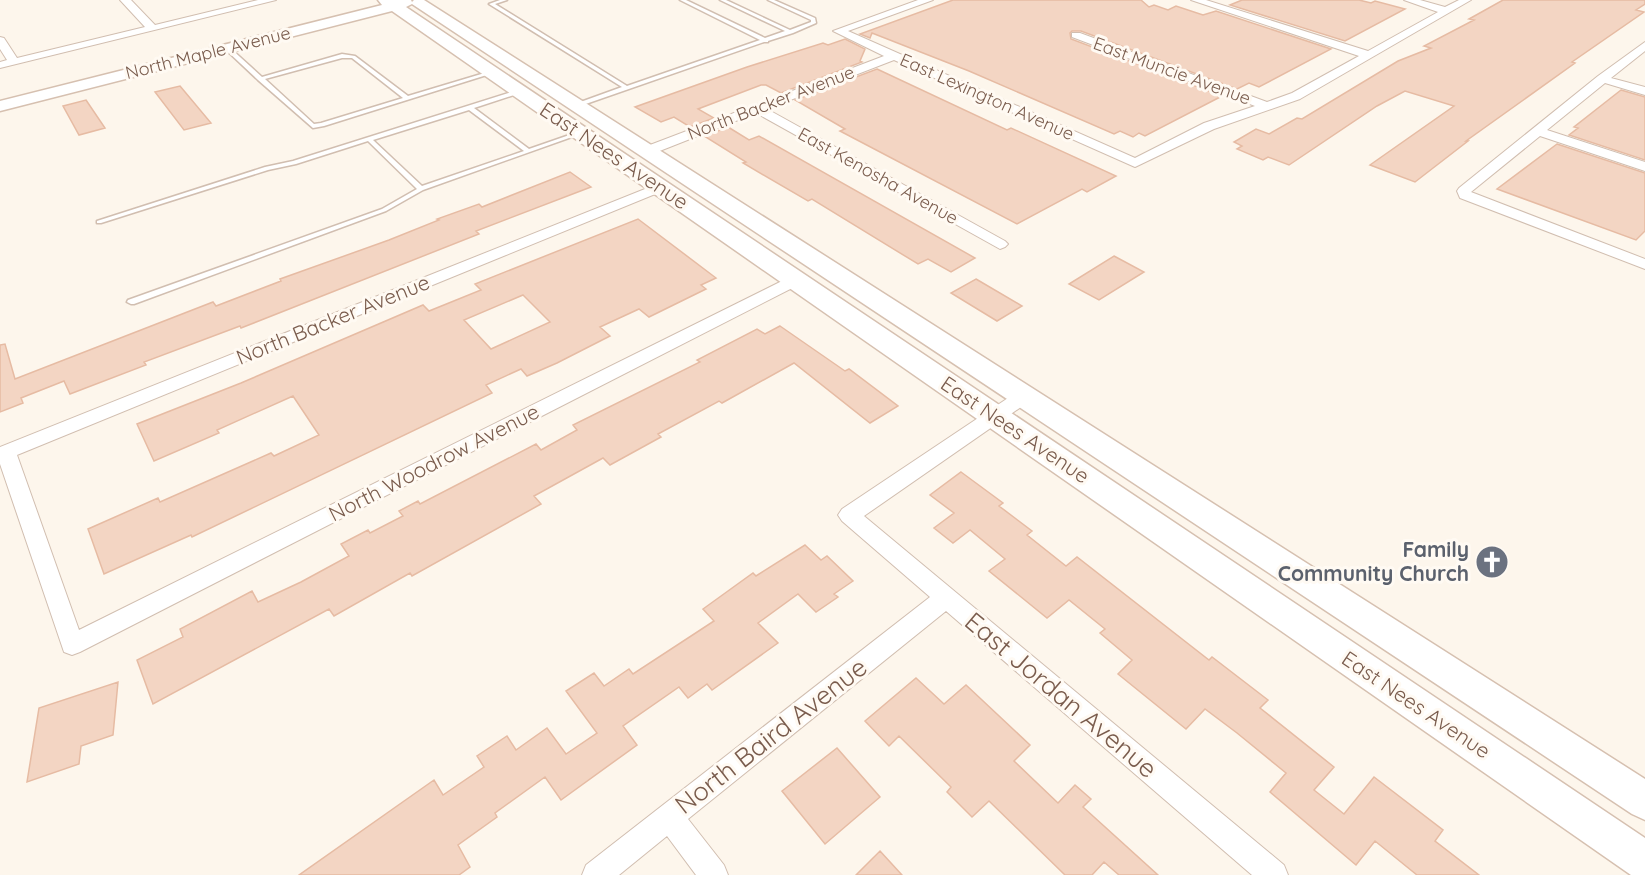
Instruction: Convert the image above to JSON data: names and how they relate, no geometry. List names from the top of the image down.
{
  "streets": {
    "main road": ["North Maple Avenue", "East Nees Avenue"],
    "street": [
      "East Muncie Avenue",
      "East Lexington Avenue",
      "North Backer Avenue",
      "East Kenosha Avenue",
      "North Woodrow Avenue",
      "East Jordan Avenue",
      "North Baird Avenue"
    ]
  },
  "crossings": [
    ["North Maple Avenue", "East Nees Avenue"],
    ["East Muncie Avenue", "East Lexington Avenue"],
    ["East Lexington Avenue", "North Backer Avenue"],
    ["North Backer Avenue", "East Nees Avenue"],
    ["North Backer Avenue", "East Kenosha Avenue"],
    ["North Backer Avenue", "North Woodrow Avenue"],
    ["East Nees Avenue", "North Woodrow Avenue"],
    ["East Nees Avenue", "East Jordan Avenue"],
    ["East Jordan Avenue", "North Baird Avenue"]
  ],
  "places": {
    "church": ["Family Community Church"]
  }
}
